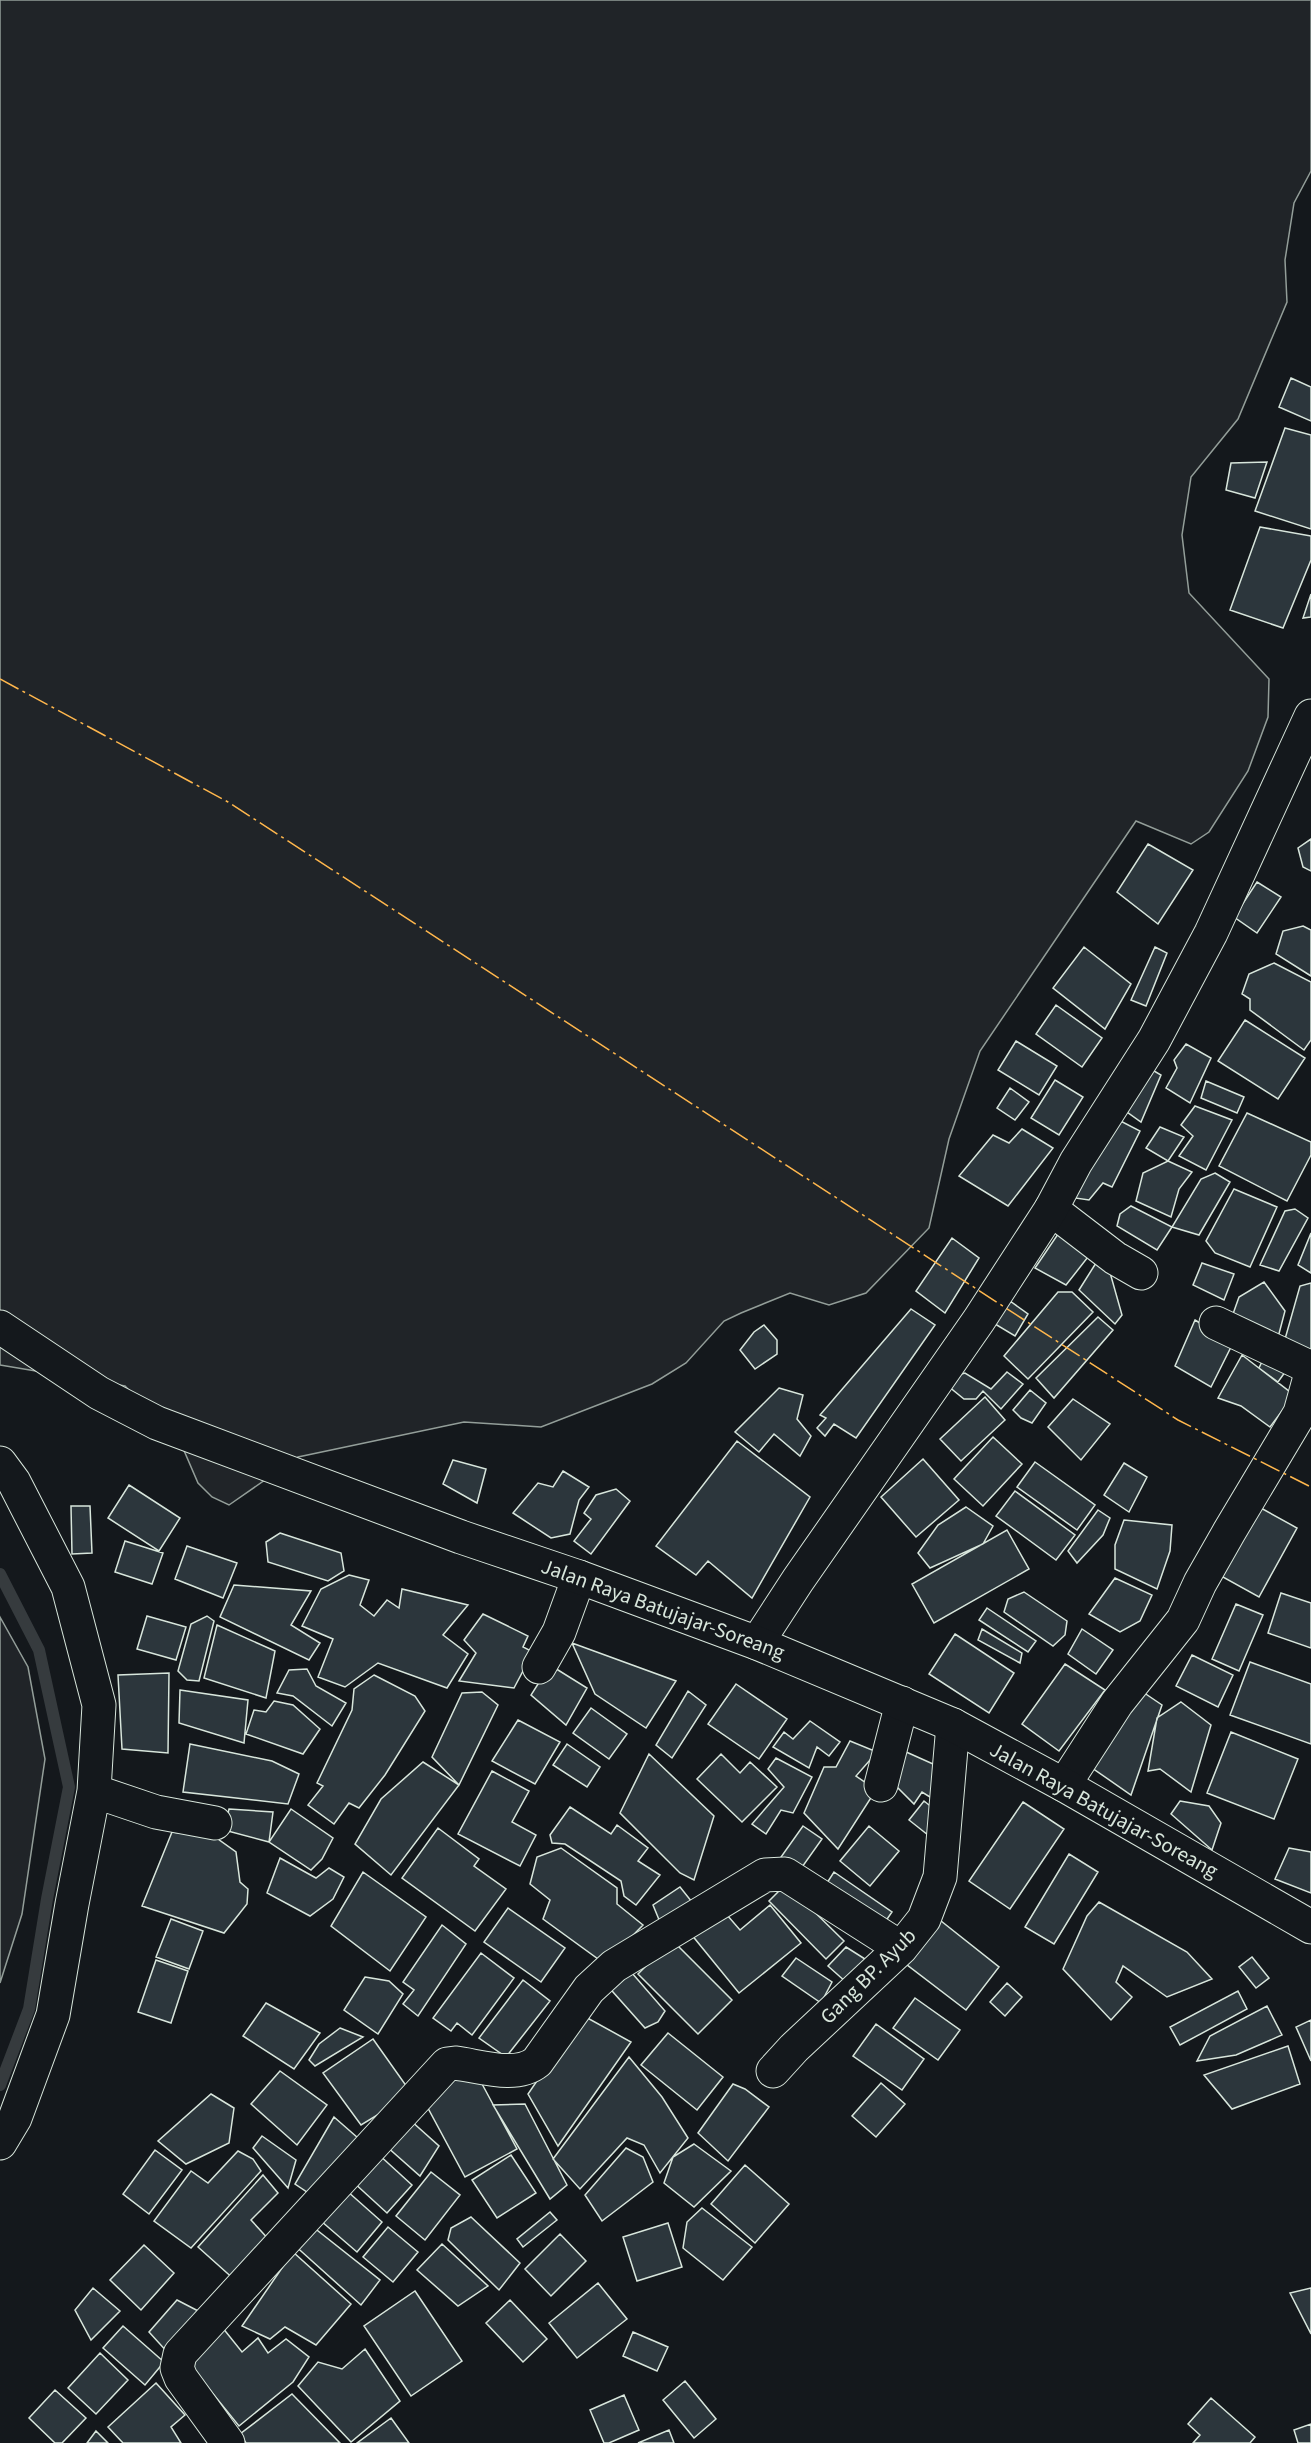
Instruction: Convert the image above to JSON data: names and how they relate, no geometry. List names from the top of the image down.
{
  "streets": {
    "main road": ["Jalan Raya Batujajar-Soreang", "Gang BP. Ayub"]
  },
  "crossings": [
    ["Jalan Raya Batujajar-Soreang", "Gang BP. Ayub"]
  ]
}
